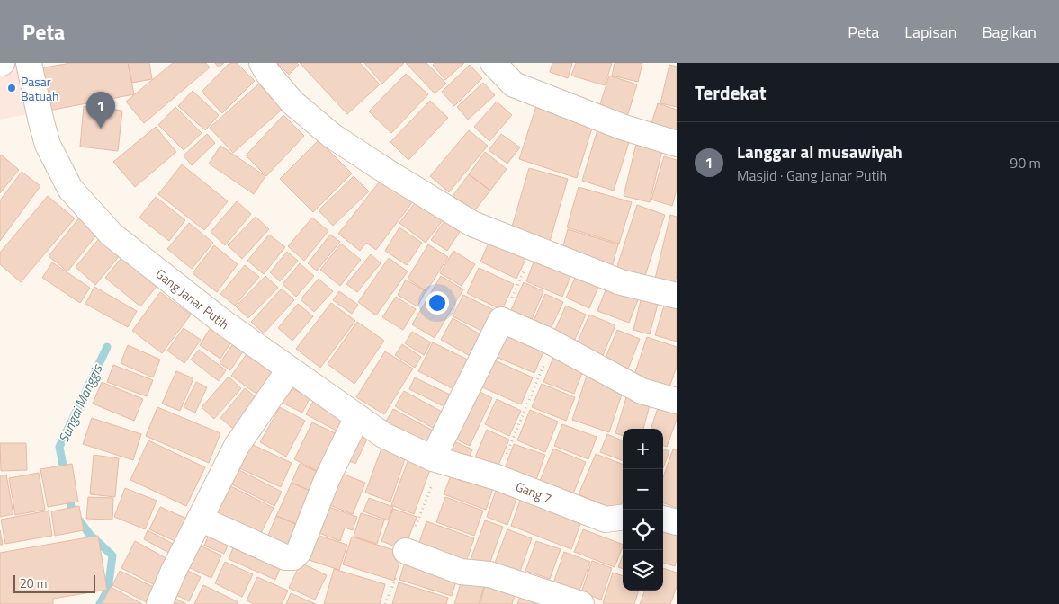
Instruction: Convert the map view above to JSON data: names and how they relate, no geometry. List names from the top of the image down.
{
  "streets": {
    "street": ["Gang Janar Putih", "Gang 7"]
  },
  "crossings": [
    ["Gang Janar Putih", "Gang 7"]
  ],
  "water": ["Sungai Manggis"],
  "places": ["Pasar Batuah"],
  "scale_bar": "20 m",
  "page": {
    "header": "Peta",
    "nav": ["Peta", "Lapisan", "Bagikan"],
    "heading": "Terdekat",
    "pins": "1",
    "list": [
      {
        "mark": "1",
        "name": "Langgar al musawiyah",
        "note": "Masjid · Gang Janar Putih",
        "value": "90 m"
      }
    ],
    "map_buttons": ["+", "−"],
    "scale": "20 m"
  }
}
